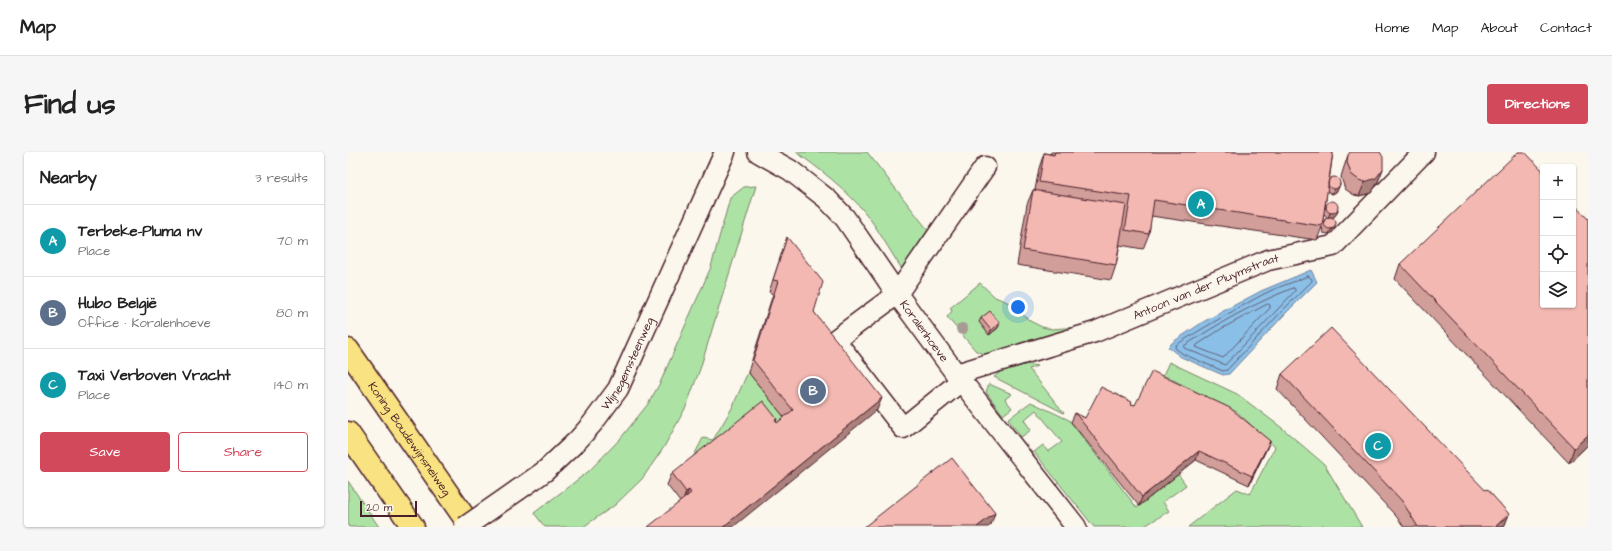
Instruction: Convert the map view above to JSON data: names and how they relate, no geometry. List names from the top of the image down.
{
  "streets": {
    "highway": ["Koning Boudewijnsnelweg"],
    "street": ["Antoon van der Pluymstraat", "Koralenhoeve", "Wijnegemsteenweg"]
  },
  "crossings": [
    ["Antoon van der Pluymstraat", "Koralenhoeve"]
  ],
  "scale_bar": "20 m",
  "page": {
    "header": "Map",
    "nav": [
      "Home",
      "Map",
      "About",
      "Contact"
    ],
    "buttons": [
      "Directions",
      ["Save", "Share"]
    ],
    "title": "Find us",
    "heading": ["Nearby", "3 results"],
    "map_buttons": ["+", "−"],
    "pins": ["A", "B", "C"],
    "list": [
      {
        "mark": "A",
        "name": "Terbeke-Pluma nv",
        "note": "Place",
        "value": "70 m"
      },
      {
        "mark": "B",
        "name": "Hubo België",
        "note": "Office · Koralenhoeve",
        "value": "80 m"
      },
      {
        "mark": "C",
        "name": "Taxi Verboven Vracht",
        "note": "Place",
        "value": "140 m"
      }
    ],
    "scale": "20 m"
  }
}
